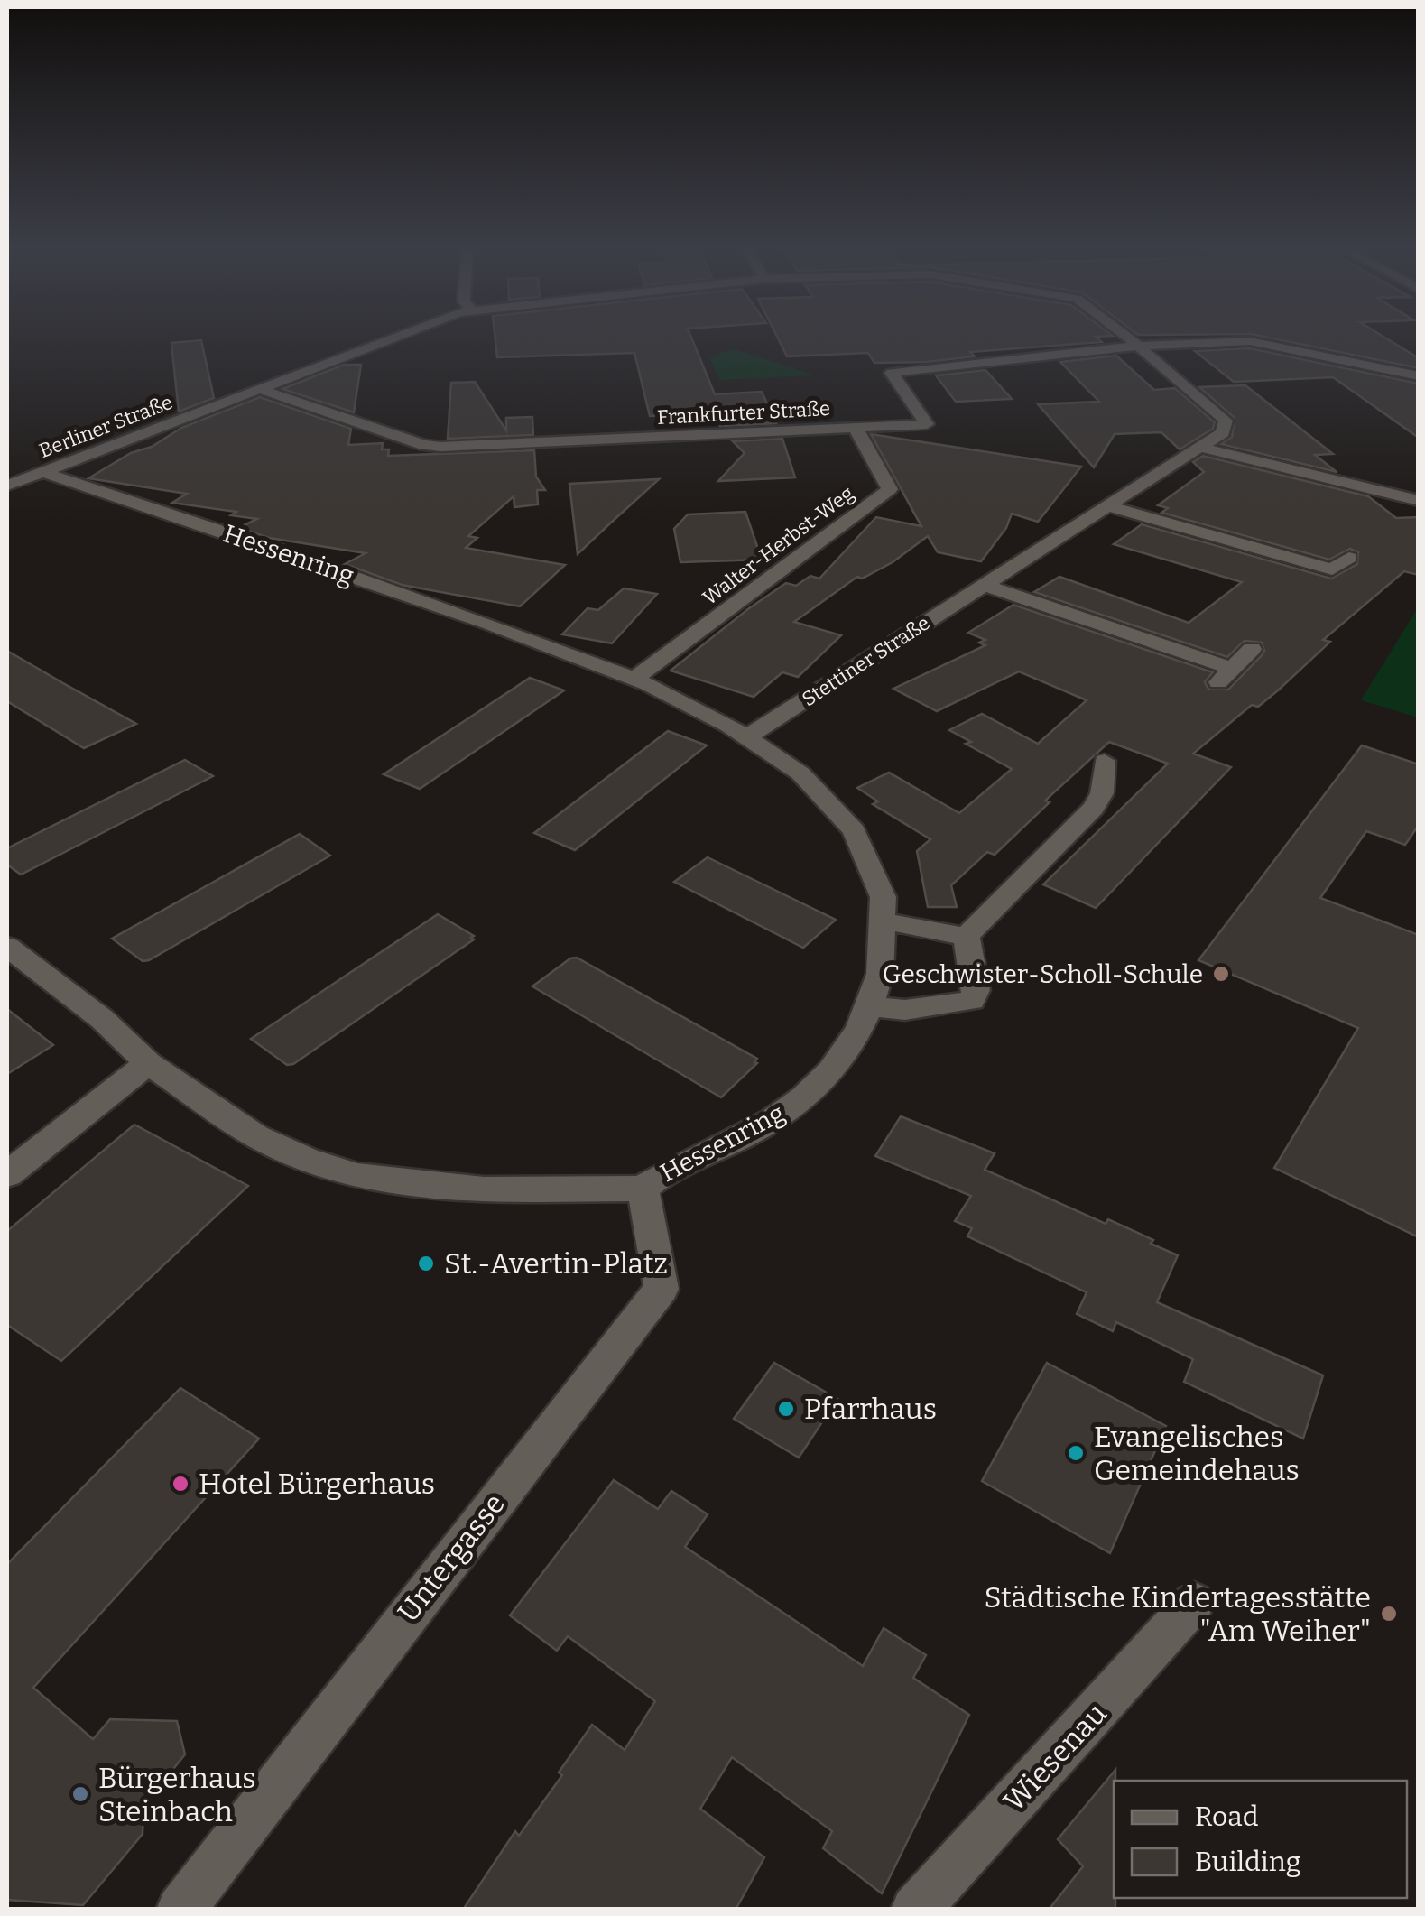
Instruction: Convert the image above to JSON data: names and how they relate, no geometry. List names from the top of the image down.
{
  "streets": {
    "street": [
      "Frankfurter Straße",
      "Berliner Straße",
      "Walter-Herbst-Weg",
      "Hessenring",
      "Stettiner Straße",
      "Untergasse",
      "Wiesenau"
    ]
  },
  "crossings": [
    ["Frankfurter Straße", "Berliner Straße"],
    ["Frankfurter Straße", "Walter-Herbst-Weg"],
    ["Frankfurter Straße", "Stettiner Straße"],
    ["Berliner Straße", "Hessenring"],
    ["Berliner Straße", "Stettiner Straße"],
    ["Walter-Herbst-Weg", "Hessenring"],
    ["Hessenring", "Stettiner Straße"],
    ["Hessenring", "Untergasse"]
  ],
  "places": [
    "Geschwister-Scholl-Schule",
    "St.-Avertin-Platz",
    "Pfarrhaus",
    "Evangelisches Gemeindehaus",
    "Hotel Bürgerhaus",
    "Städtische Kindertagesstätte \"Am Weiher\"",
    "Bürgerhaus Steinbach"
  ],
  "legend": ["Road", "Building"]
}
